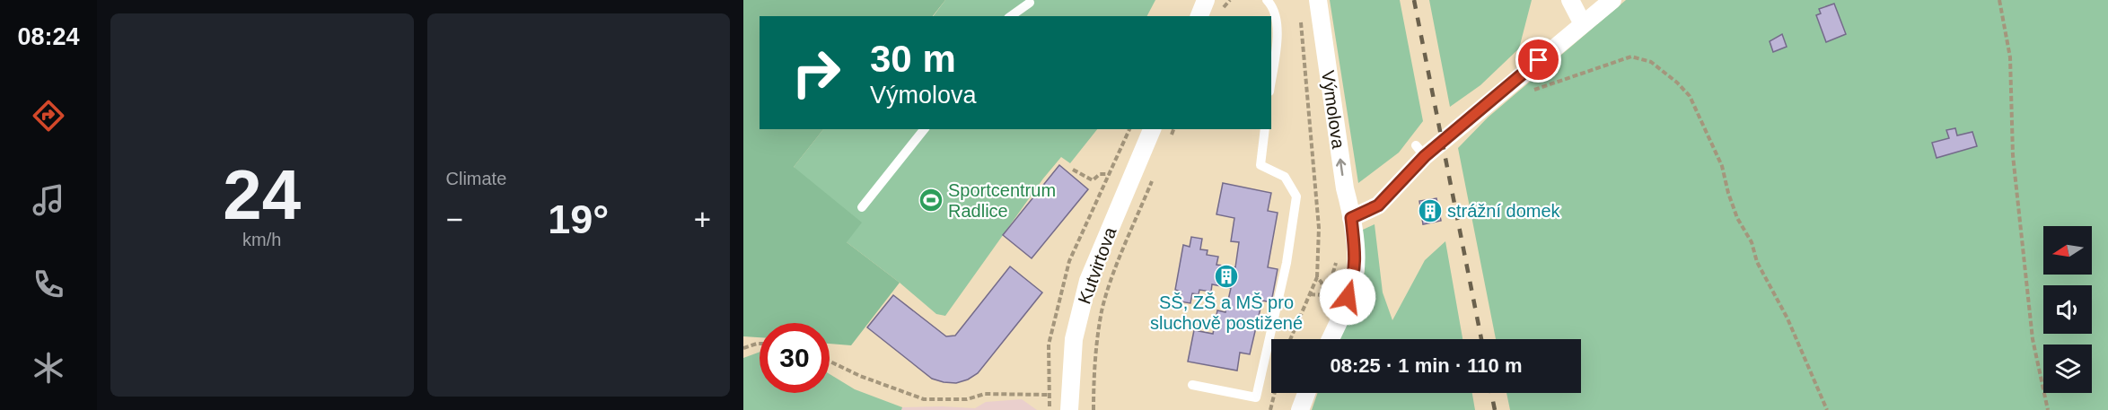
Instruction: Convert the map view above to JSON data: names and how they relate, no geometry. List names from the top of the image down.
{
  "streets": {
    "street": ["Výmolova", "Kutvirtova"]
  },
  "one_way": ["Výmolova"],
  "places": {
    "sports": ["Sportcentrum Radlice"],
    "building": ["strážní domek", "SŠ, ZŠ a MŠ pro sluchově postižené"]
  },
  "north": "left",
  "page": {
    "tabs": "08:24",
    "tile": [
      ["24", "km/h"],
      "Climate"
    ],
    "turn": ["30 m", "Výmolova"],
    "heat": ["−", "19°", "+"],
    "limit": "30",
    "trip": "08:25 · 1 min · 110 m"
  }
}
